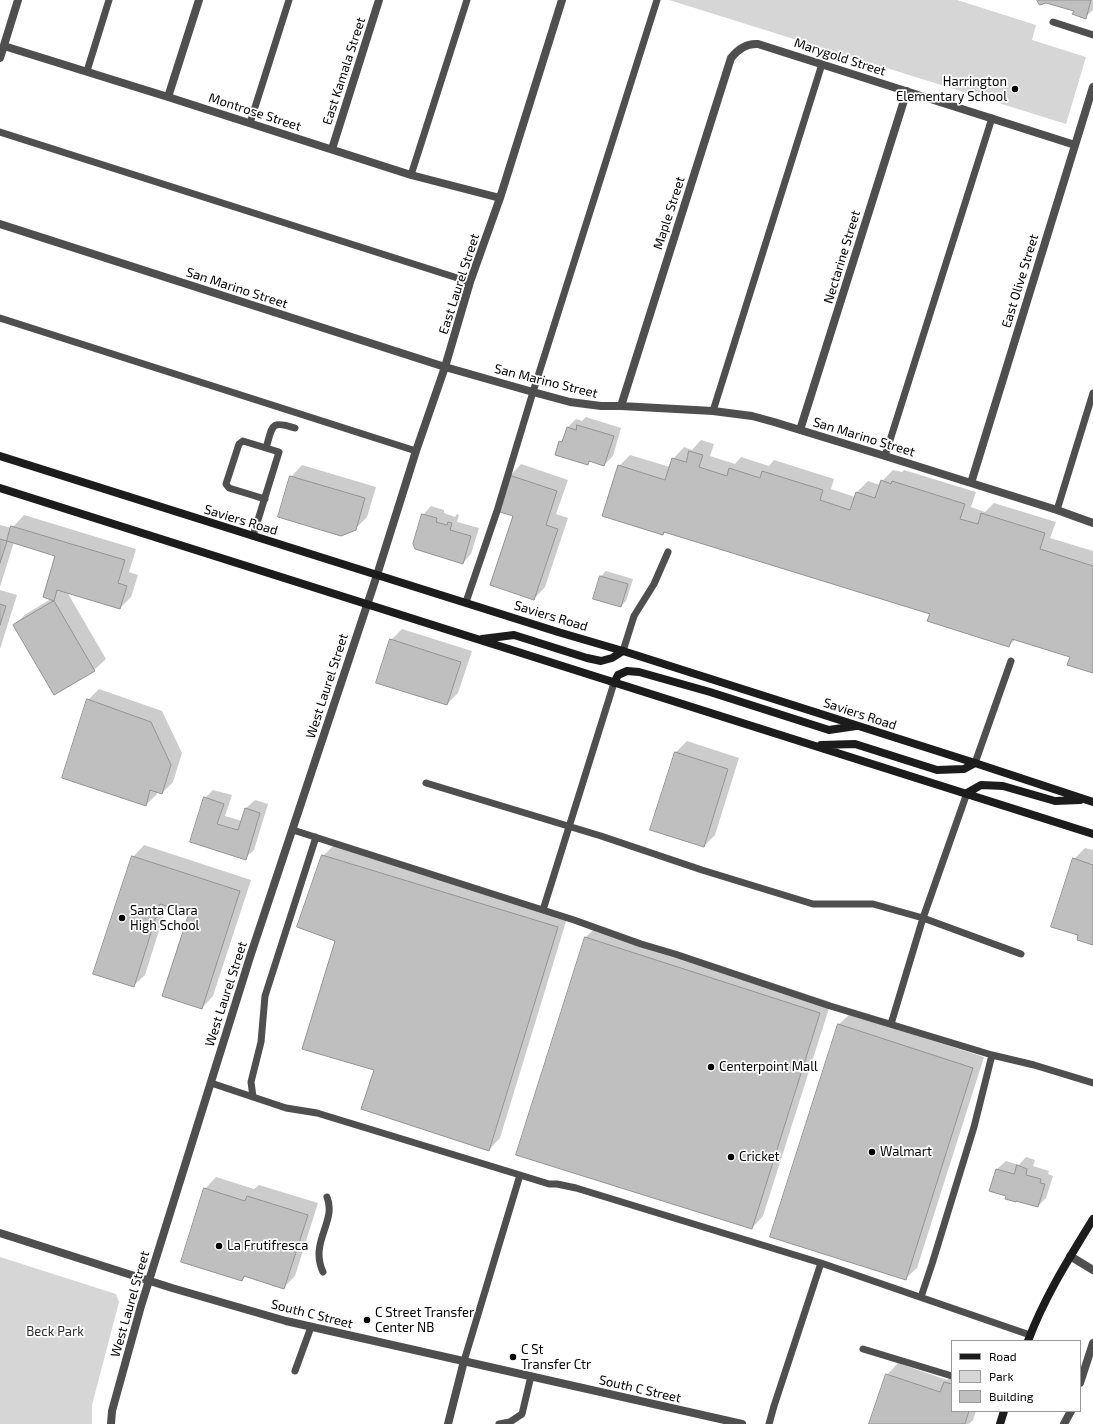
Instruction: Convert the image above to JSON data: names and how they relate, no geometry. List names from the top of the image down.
{
  "streets": {
    "main road": ["Saviers Road"],
    "street": [
      "Marygold Street",
      "East Kamala Street",
      "Montrose Street",
      "Maple Street",
      "Nectarine Street",
      "East Olive Street",
      "East Laurel Street",
      "San Marino Street",
      "West Laurel Street",
      "South C Street"
    ]
  },
  "crossings": [
    ["Marygold Street", "Maple Street"],
    ["Marygold Street", "Nectarine Street"],
    ["Marygold Street", "East Olive Street"],
    ["East Kamala Street", "Montrose Street"],
    ["Montrose Street", "East Laurel Street"],
    ["Maple Street", "San Marino Street"],
    ["Nectarine Street", "San Marino Street"],
    ["East Olive Street", "San Marino Street"],
    ["East Laurel Street", "San Marino Street"],
    ["East Laurel Street", "Saviers Road"],
    ["East Laurel Street", "West Laurel Street"],
    ["Saviers Road", "West Laurel Street"],
    ["West Laurel Street", "South C Street"]
  ],
  "parks": ["Beck Park"],
  "places": [
    "Harrington Elementary School",
    "Santa Clara High School",
    "Centerpoint Mall",
    "Walmart",
    "Cricket",
    "La Frutifresca",
    "C Street Transfer Center NB",
    "C St Transfer Ctr"
  ],
  "legend": ["Road", "Park", "Building"]
}
